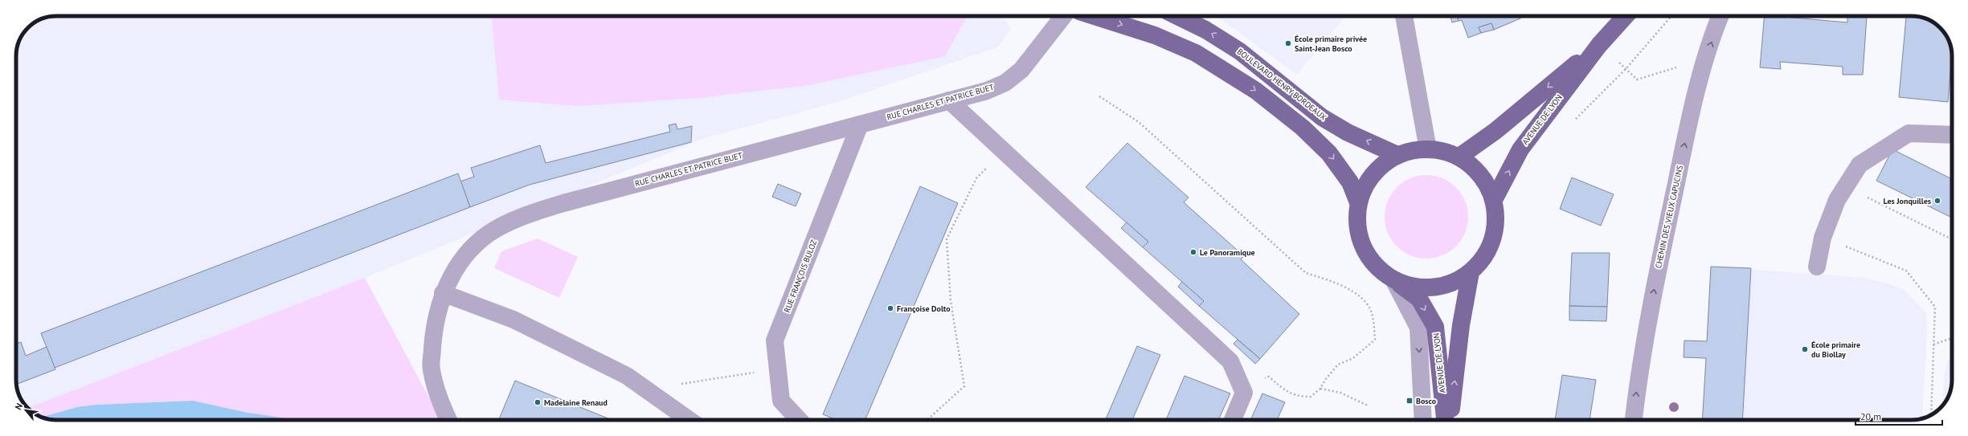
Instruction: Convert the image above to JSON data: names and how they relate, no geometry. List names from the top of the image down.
{
  "streets": {
    "main road": ["BOULEVARD HENRY BORDEAUX", "AVENUE DE LYON"],
    "street": ["RUE CHARLES ET PATRICE BUET", "CHEMIN DES VIEUX CAPUCINS", "RUE FRANÇOIS BULOZ"]
  },
  "crossings": [
    ["RUE CHARLES ET PATRICE BUET", "RUE FRANÇOIS BULOZ"]
  ],
  "one_way": ["CHEMIN DES VIEUX CAPUCINS"],
  "places": {
    "other": [
      "École primaire privée Saint-Jean Bosco",
      "Les Jonquilles",
      "Le Panoramique",
      "Françoise Dolto",
      "École primaire du Biollay",
      "Madelaine Renaud"
    ],
    "transit": ["Bosco"]
  },
  "scale_bar": "20 m",
  "north": "top left"
}
